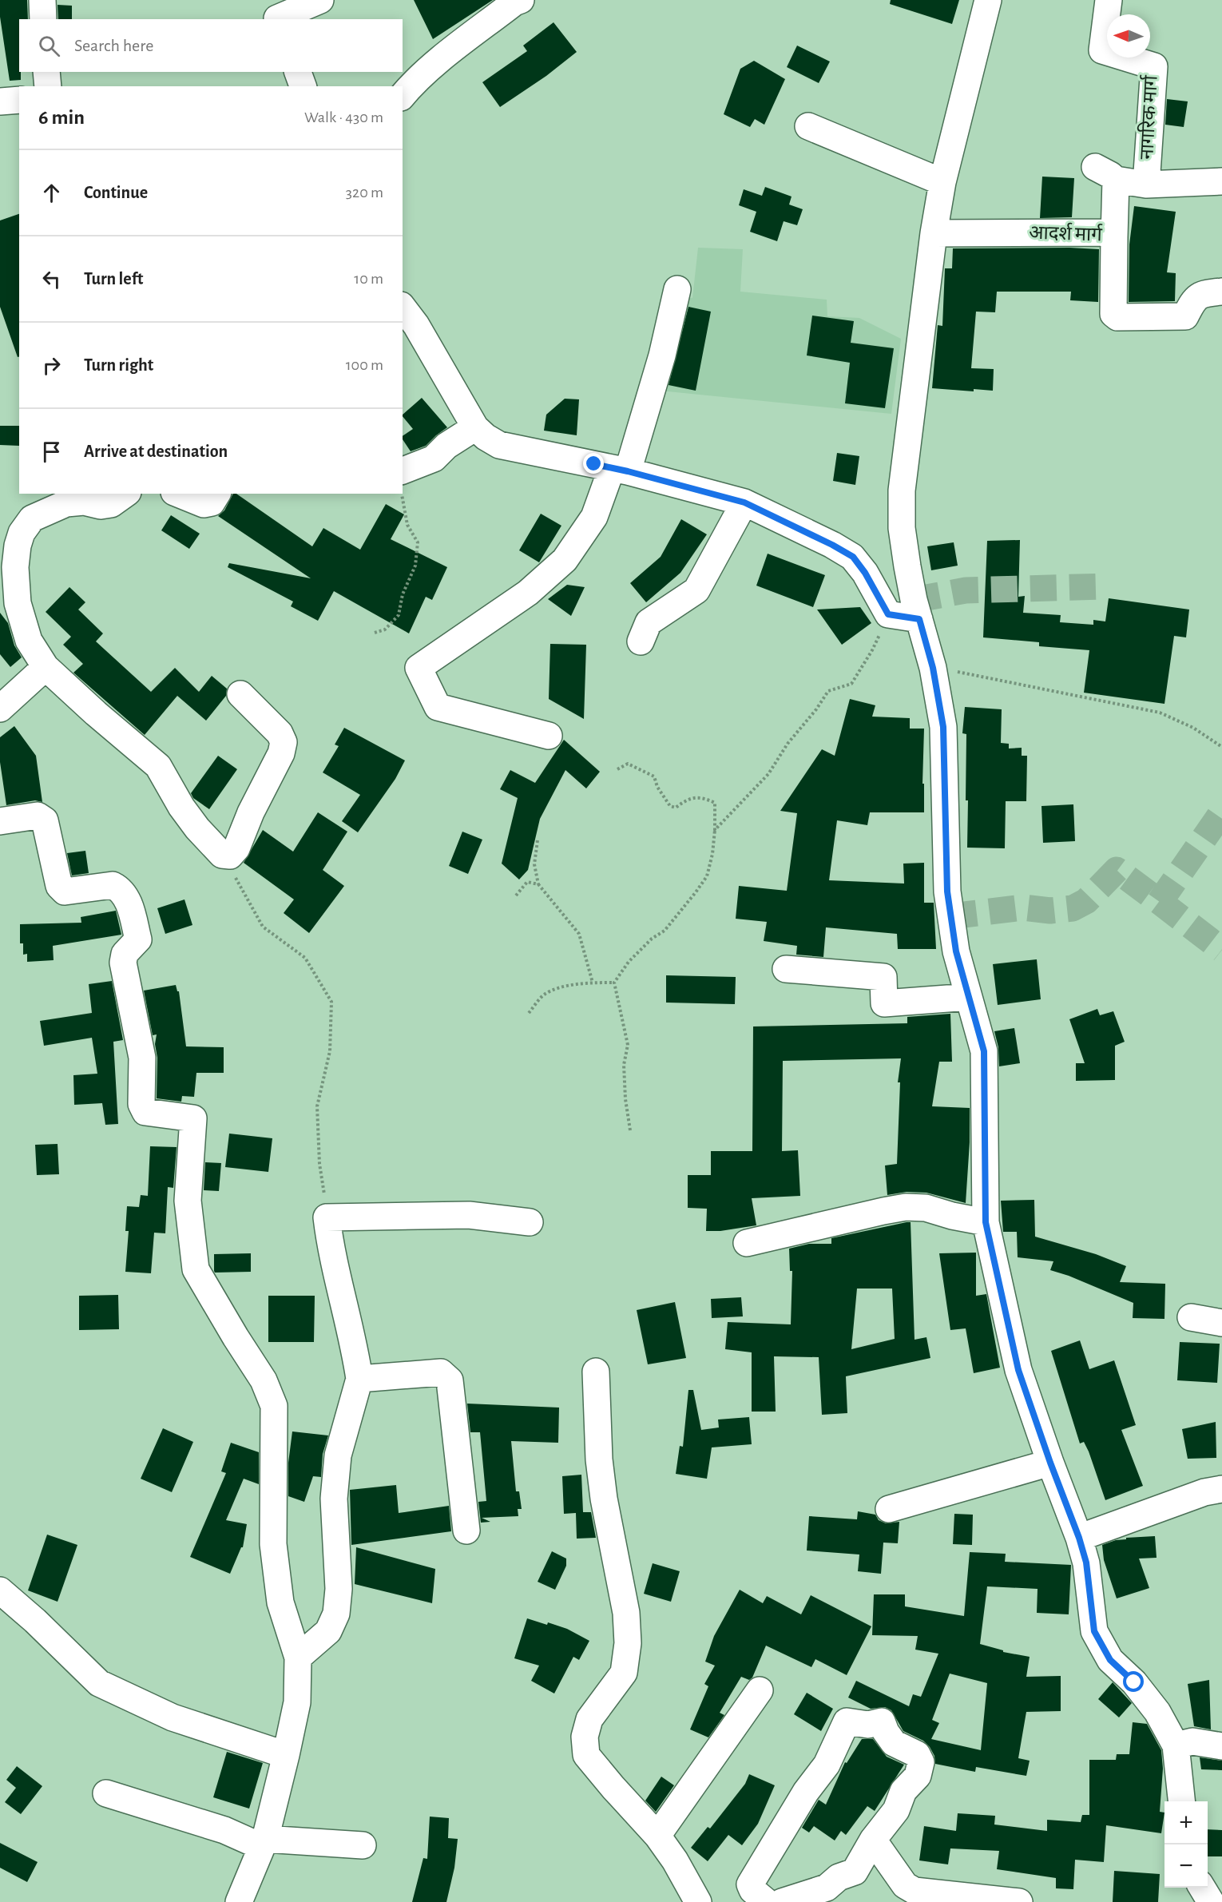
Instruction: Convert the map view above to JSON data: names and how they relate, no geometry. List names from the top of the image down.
{
  "streets": {
    "street": ["नागरिक मार्ग", "आदर्श मार्ग"]
  },
  "crossings": [
    ["नागरिक मार्ग", "आदर्श मार्ग"]
  ],
  "north": "left",
  "page": {
    "search": "Search here",
    "heading": ["6 min", "Walk · 430 m"],
    "list": [
      ["Continue", "320 m"],
      ["Turn left", "10 m"],
      ["Turn right", "100 m"],
      "Arrive at destination"
    ],
    "map_buttons": ["+", "−"]
  }
}
